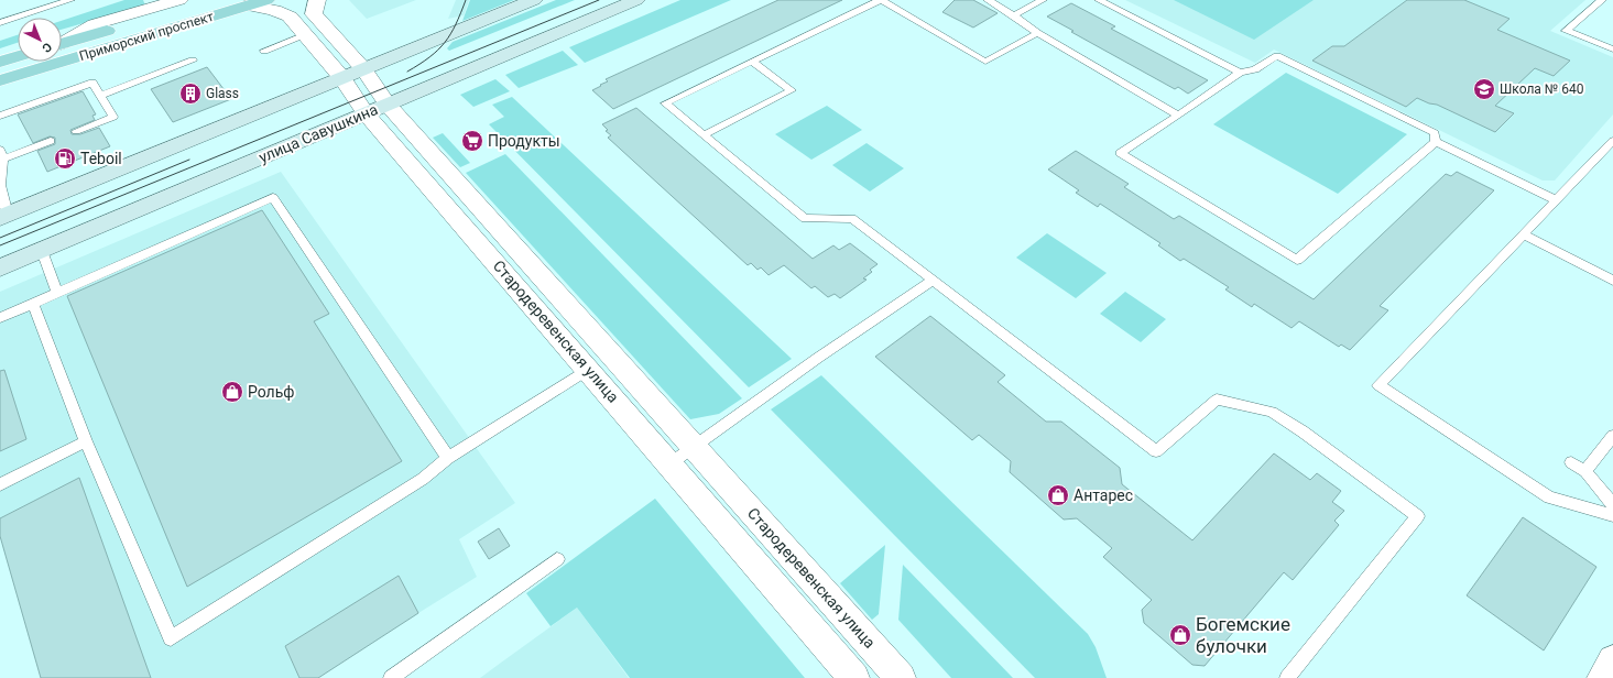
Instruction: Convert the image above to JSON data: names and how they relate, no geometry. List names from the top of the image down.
{
  "streets": {
    "main road": ["Приморский проспект", "улица Савушкина"],
    "street": ["Стародеревенская улица"]
  },
  "crossings": [
    ["Приморский проспект", "Стародеревенская улица"],
    ["улица Савушкина", "Стародеревенская улица"]
  ],
  "places": {
    "school or university": ["Школа № 640"],
    "building": ["Glass"],
    "supermarket": ["Продукты"],
    "fuel station": ["Teboil"],
    "shop": ["Рольф", "Антарес", "Богемские булочки"]
  },
  "north": "bottom right"
}
